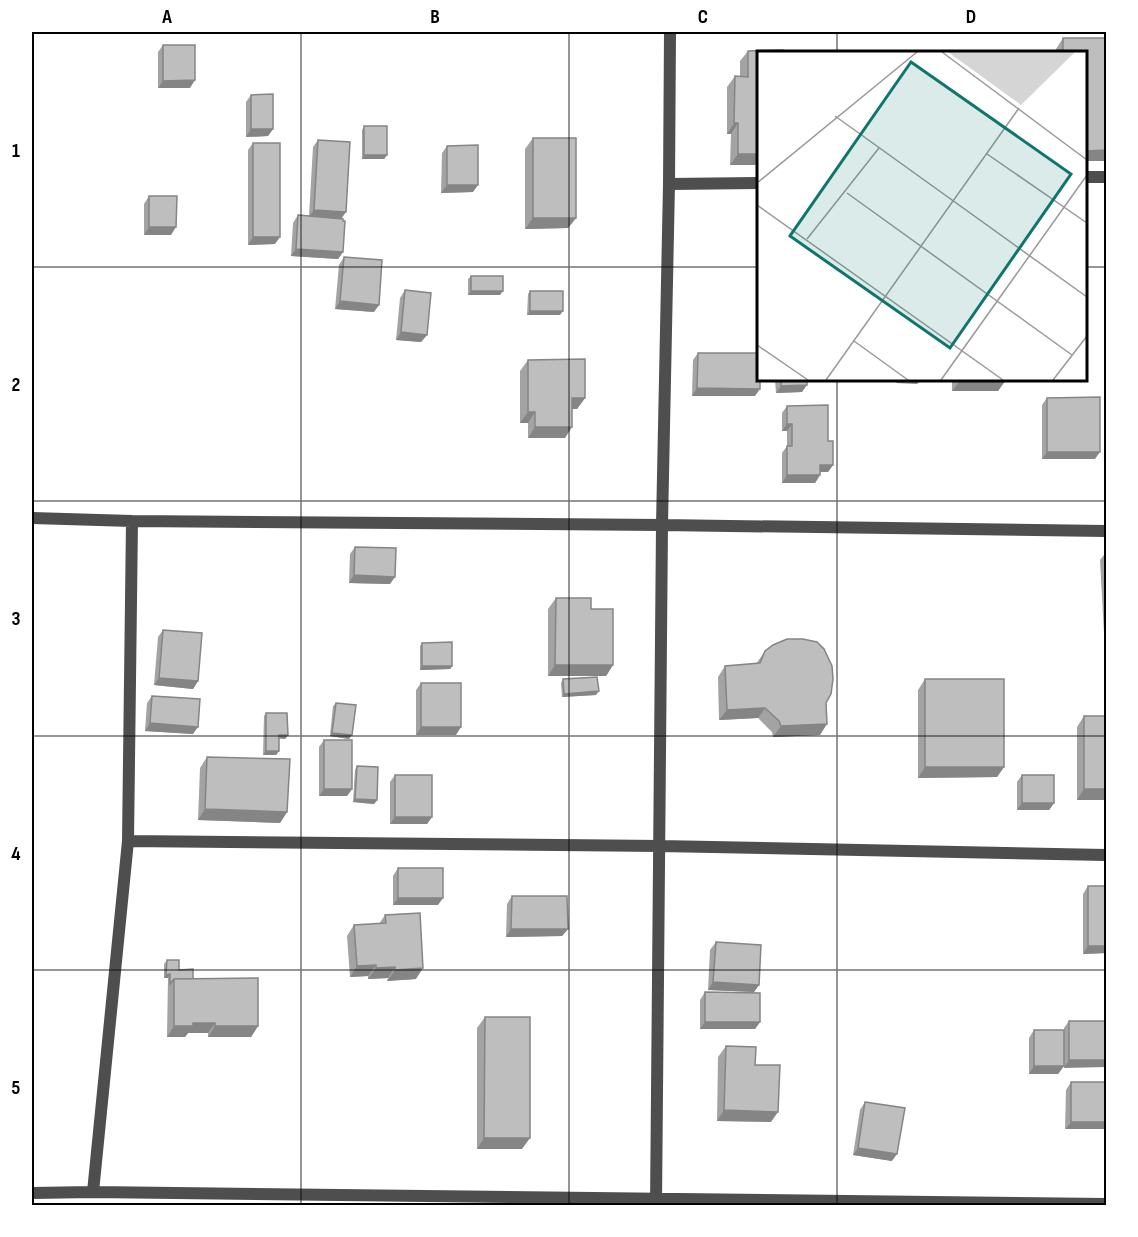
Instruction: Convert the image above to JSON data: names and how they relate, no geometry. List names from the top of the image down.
{
  "grid": {
    "columns": [
      "A",
      "B",
      "C",
      "D"
    ],
    "rows": [
      "1",
      "2",
      "3",
      "4",
      "5"
    ]
  }
}
